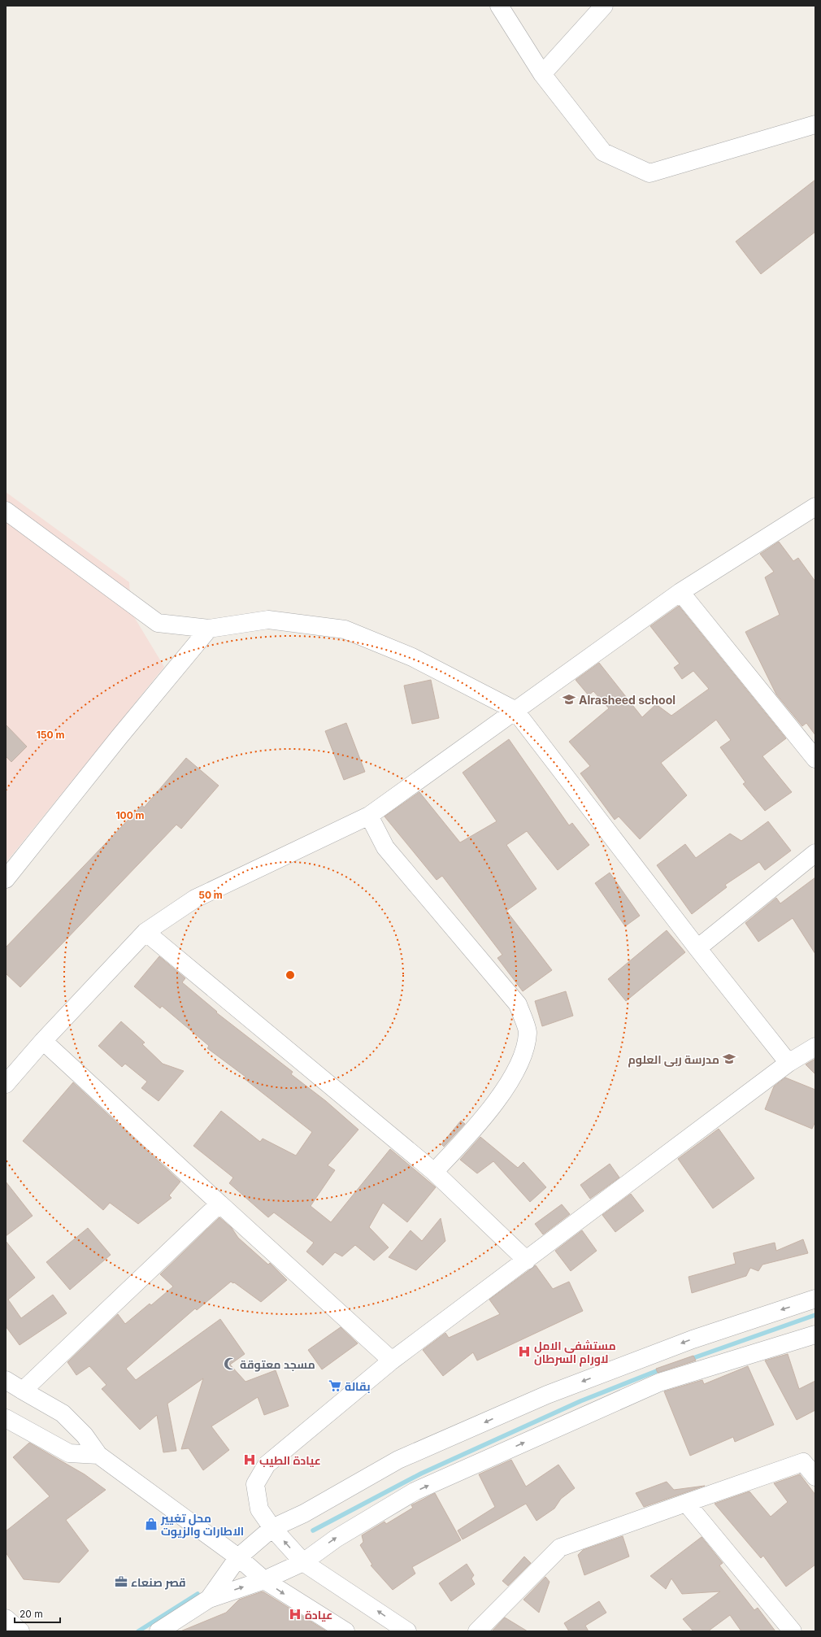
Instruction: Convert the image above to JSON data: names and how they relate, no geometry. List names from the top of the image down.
{
  "places": {
    "school or university": ["Alrasheed school", "مدرسة ربى العلوم"],
    "hospital": ["مستشفى الامل لاورام السرطان", "عيادة الطيب", "عيادة"],
    "mosque": ["مسجد معتوقة"],
    "supermarket": ["بقالة"],
    "shop": ["محل تغيير الاطارات والزيوت"],
    "office": ["قصر صنعاء"]
  },
  "scale_bar": "20 m",
  "rings": ["150 m", "100 m", "50 m"]
}
